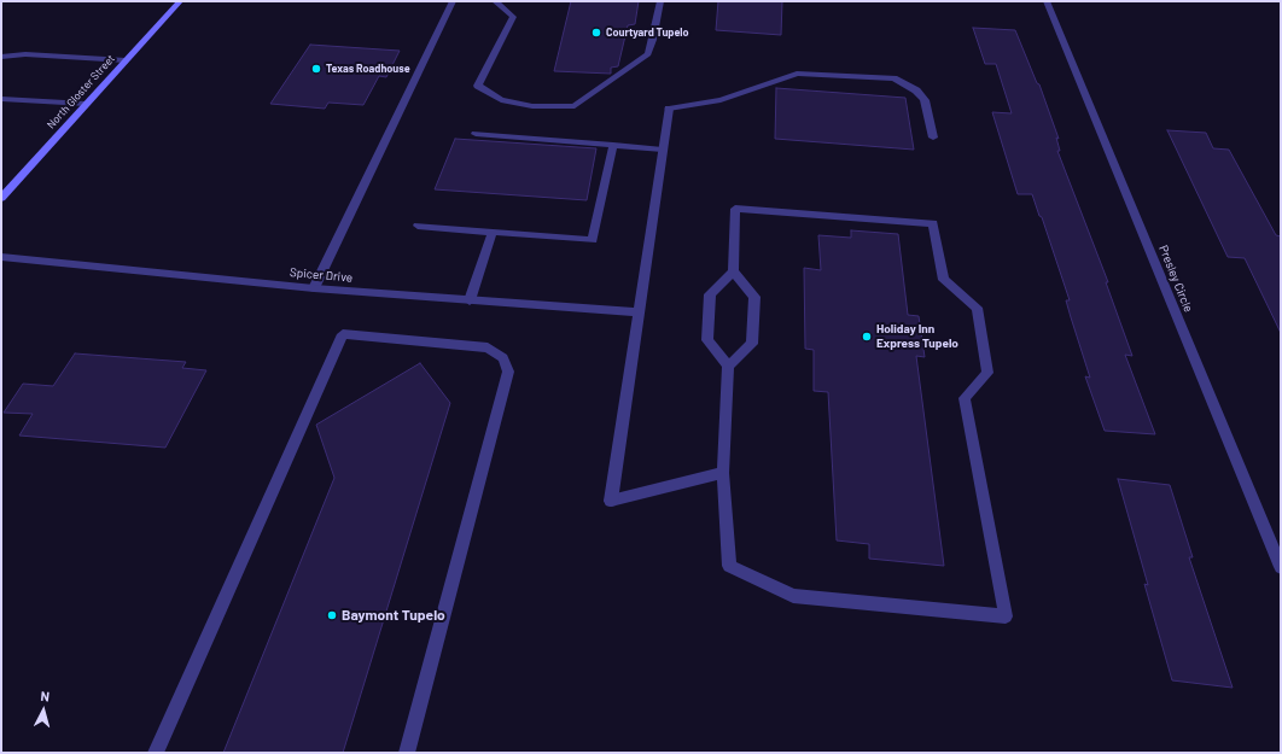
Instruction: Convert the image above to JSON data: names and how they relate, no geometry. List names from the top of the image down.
{
  "streets": {
    "main road": ["North Gloster Street"],
    "street": ["Spicer Drive", "Presley Circle"]
  },
  "places": [
    "Courtyard Tupelo",
    "Texas Roadhouse",
    "Holiday Inn Express Tupelo",
    "Baymont Tupelo"
  ],
  "north": "top"
}
